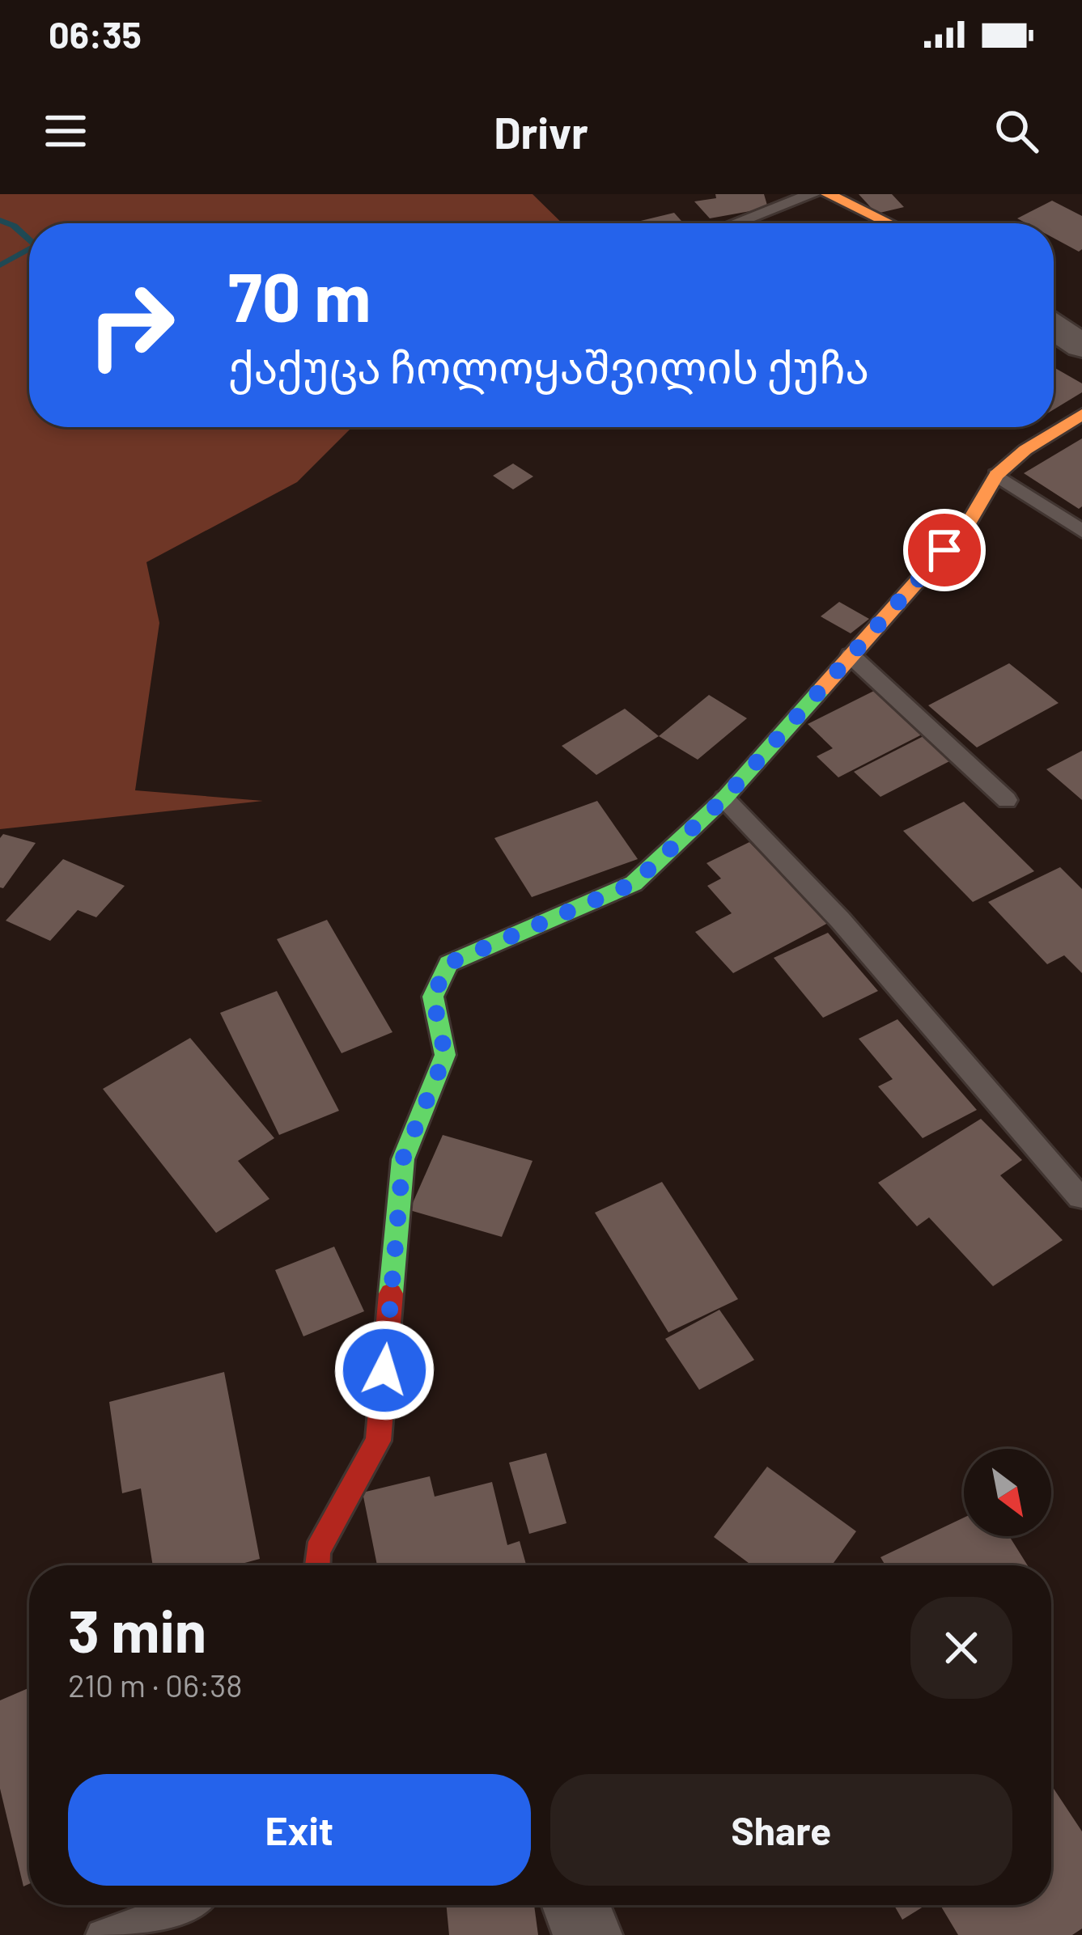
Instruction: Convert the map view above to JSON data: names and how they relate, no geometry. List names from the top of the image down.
{
  "north": "bottom right",
  "page": {
    "status": "06:35",
    "header": "Drivr",
    "turn": ["70 m", "ქაქუცა ჩოლოყაშვილის ქუჩა"],
    "heading": ["3 min", "210 m · 06:38"],
    "buttons": ["Exit", "Share"]
  }
}
